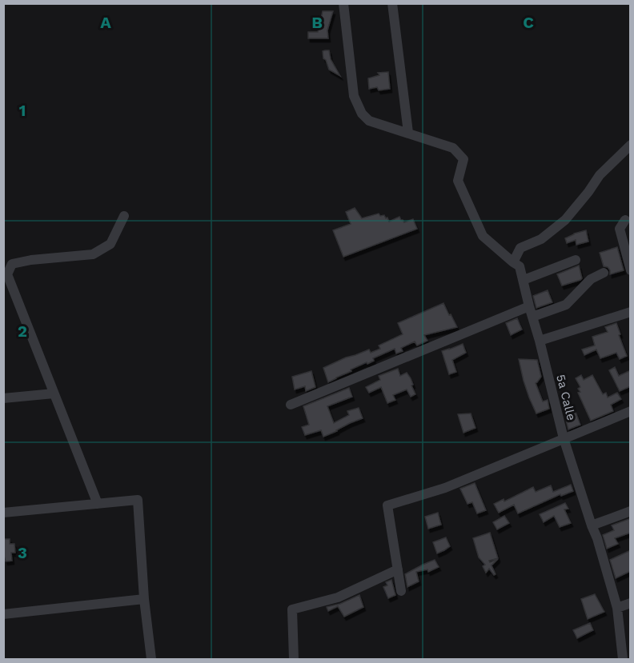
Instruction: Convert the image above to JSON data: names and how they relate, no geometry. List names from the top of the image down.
{
  "streets": {
    "street": ["5a Calle"]
  },
  "grid": {
    "columns": ["A", "B", "C"],
    "rows": ["1", "2", "3"]
  }
}
